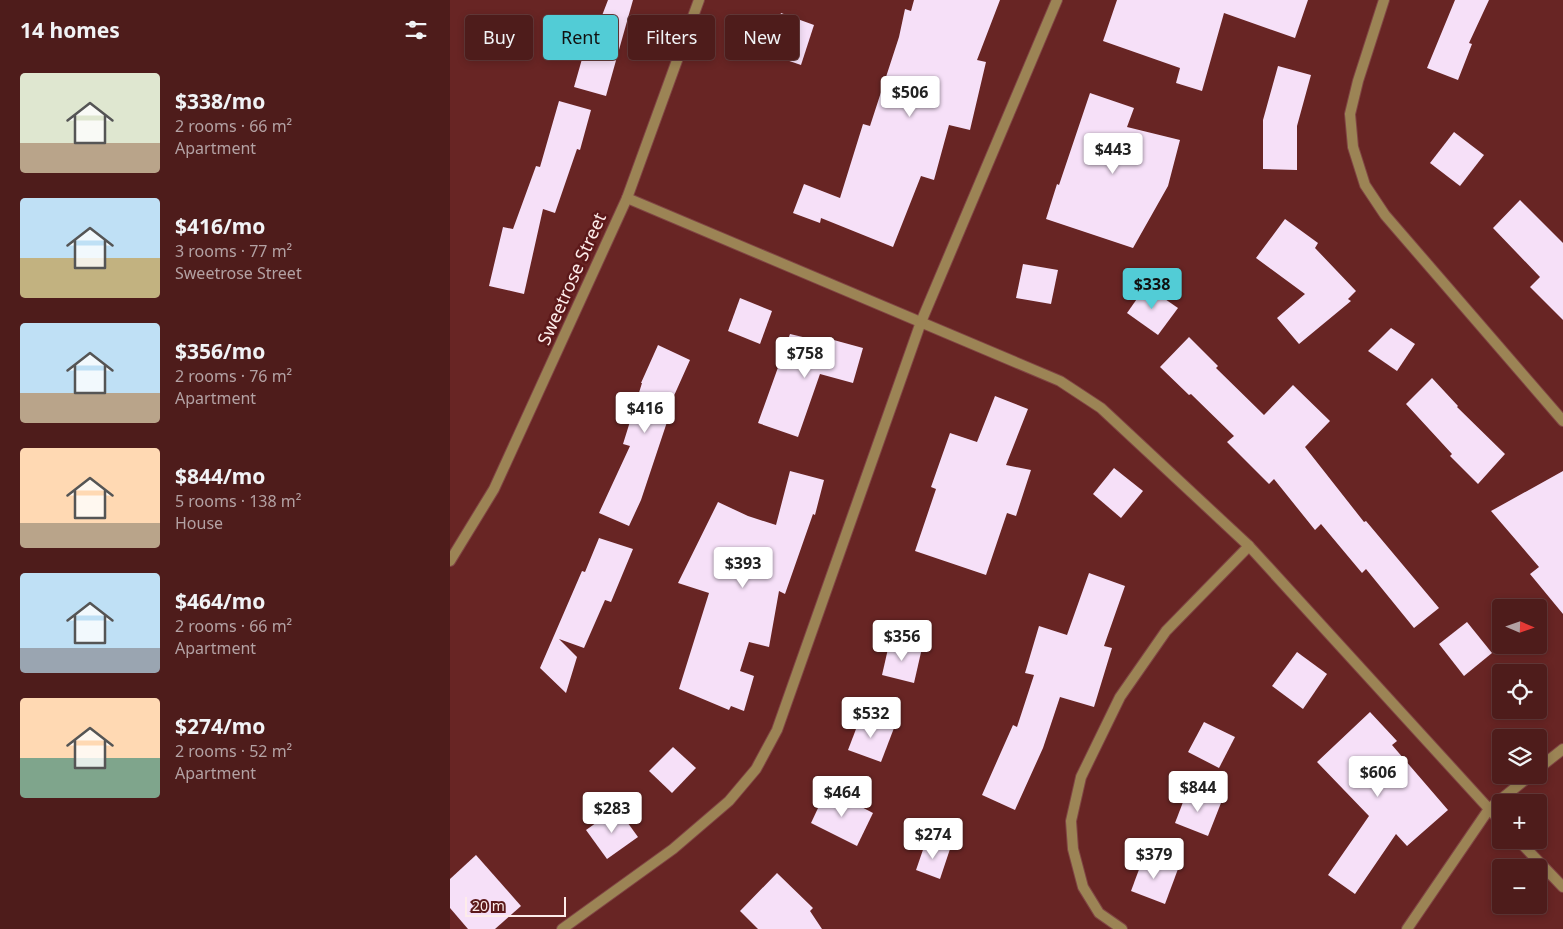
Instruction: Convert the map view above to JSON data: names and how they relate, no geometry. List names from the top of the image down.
{
  "streets": {
    "street": ["Sweetrose Street"]
  },
  "scale_bar": "20 m",
  "north": "right",
  "page": {
    "heading": "14 homes",
    "chip": [
      "Buy",
      "Rent",
      "Filters",
      "New"
    ],
    "list": [
      {
        "name": "$338/mo",
        "note": "2 rooms · 66 m² · Apartment"
      },
      {
        "name": "$416/mo",
        "note": "3 rooms · 77 m² · Sweetrose Street"
      },
      {
        "name": "$356/mo",
        "note": "2 rooms · 76 m² · Apartment"
      },
      {
        "name": "$844/mo",
        "note": "5 rooms · 138 m² · House"
      },
      {
        "name": "$464/mo",
        "note": "2 rooms · 66 m² · Apartment"
      },
      {
        "name": "$274/mo",
        "note": "2 rooms · 52 m² · Apartment"
      }
    ],
    "price": [
      "$506",
      "$443",
      "$338",
      "$758",
      "$416",
      "$393",
      "$356",
      "$532",
      "$606",
      "$844",
      "$464",
      "$283",
      "$274",
      "$379"
    ],
    "map_buttons": ["+", "−"],
    "scale": "20 m"
  }
}
